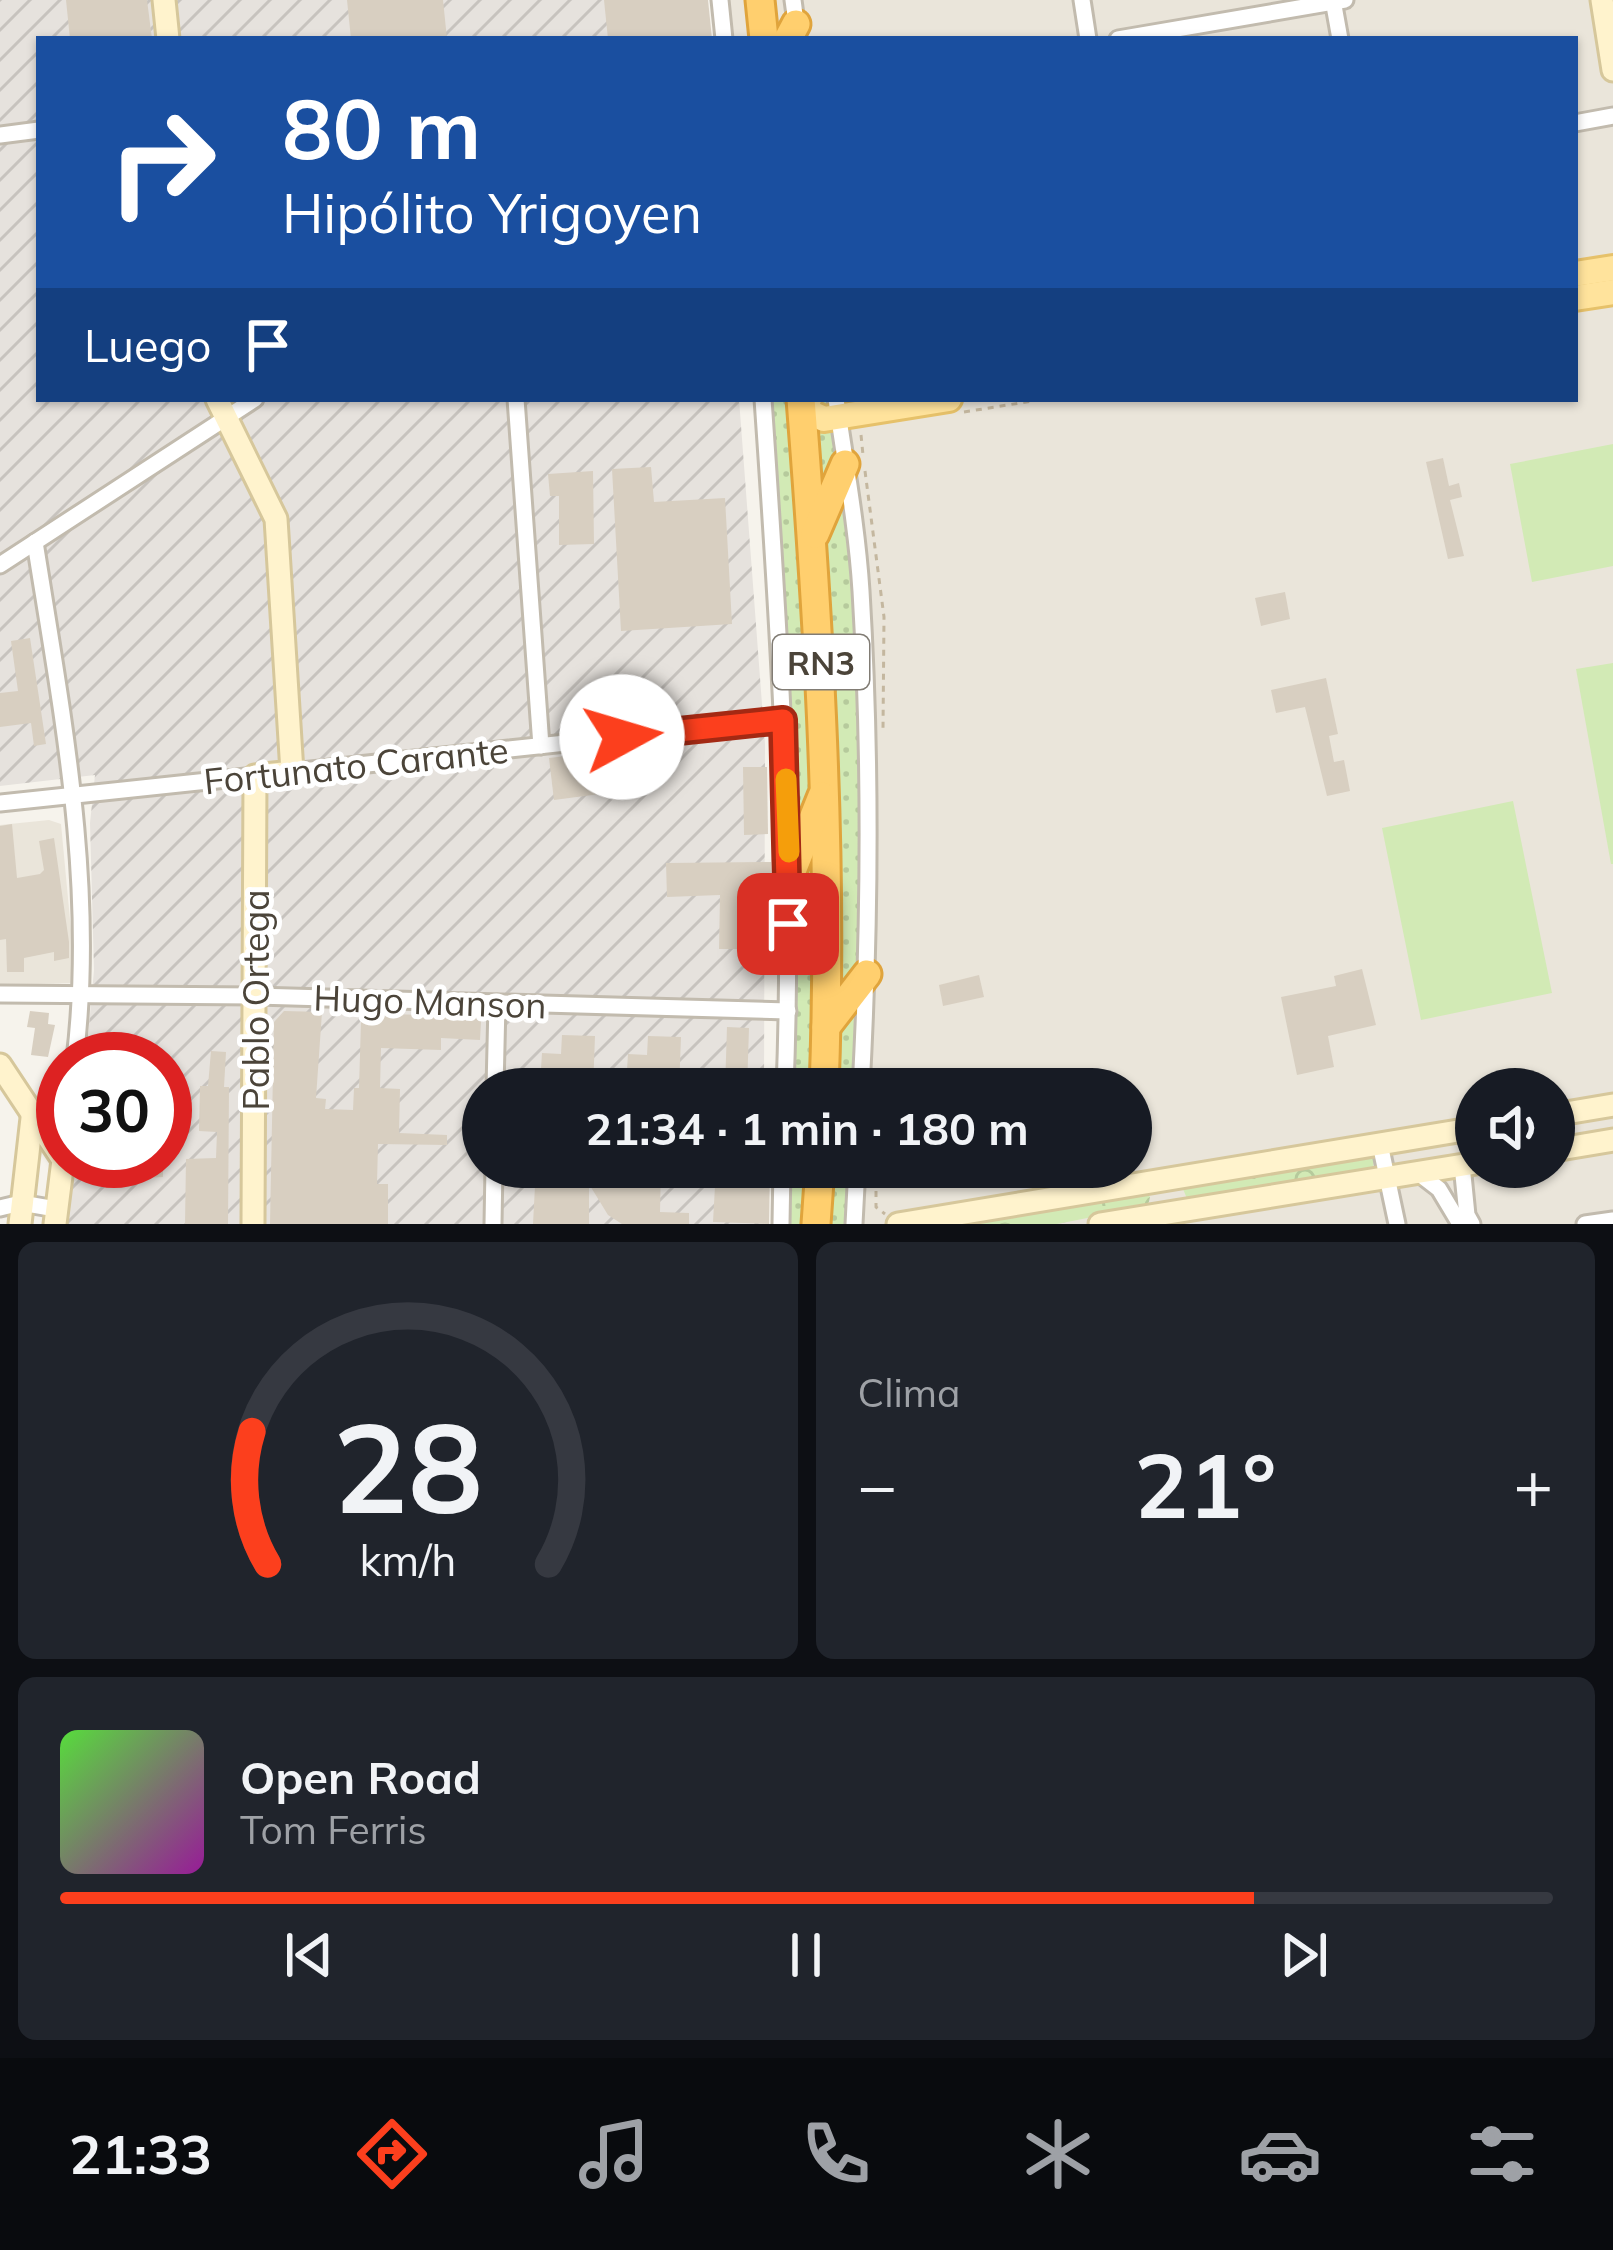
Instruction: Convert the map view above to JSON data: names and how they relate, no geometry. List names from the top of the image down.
{
  "streets": {
    "highway": ["RN3"],
    "main road": ["Fortunato Carante", "Pablo Ortega"],
    "street": ["Hugo Manson"]
  },
  "crossings": [
    ["Fortunato Carante", "Pablo Ortega"],
    ["Pablo Ortega", "Hugo Manson"]
  ],
  "page": {
    "turn": ["80 m", "Hipólito Yrigoyen"],
    "then": "Luego",
    "limit": "30",
    "trip": "21:34 · 1 min · 180 m",
    "tile": "Clima",
    "heat": ["−", "21°", "+"],
    "song": ["Open Road", "Tom Ferris"],
    "tabs": "21:33",
    "gauge": ["28", "km/h"]
  }
}
